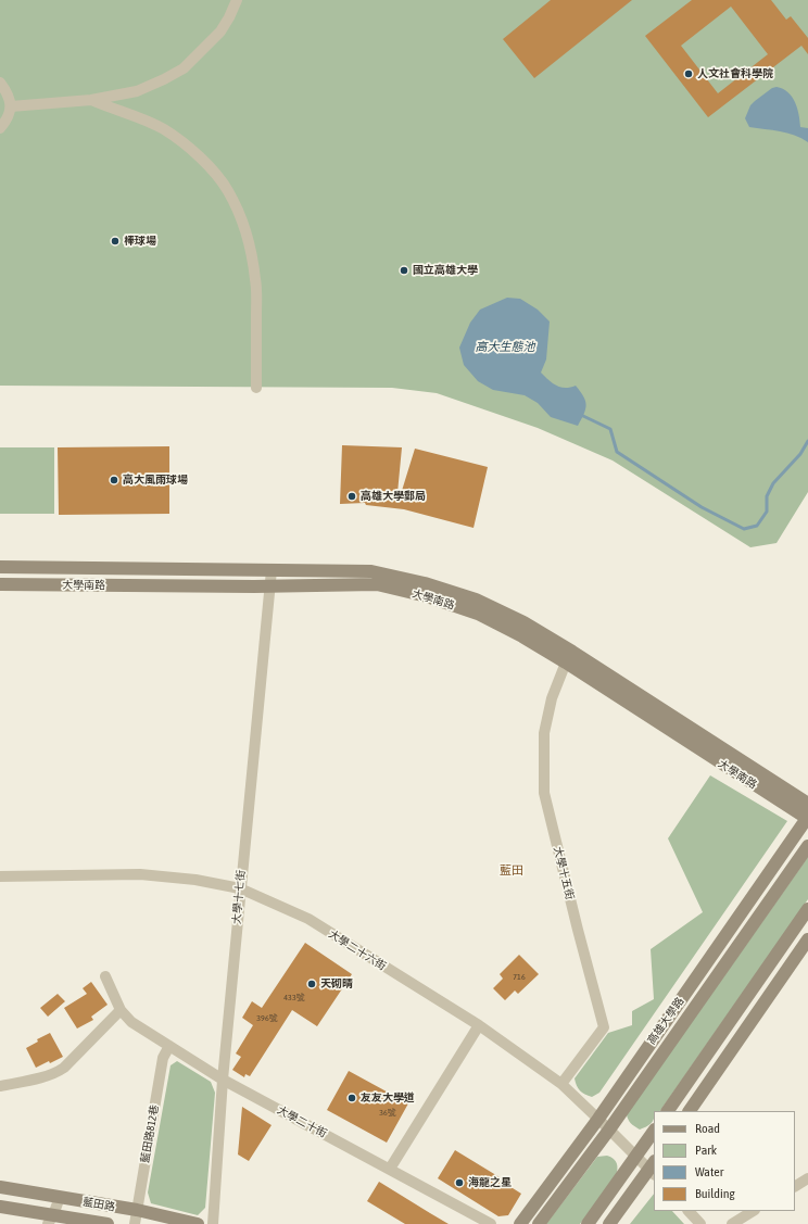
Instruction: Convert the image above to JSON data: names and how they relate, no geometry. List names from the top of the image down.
{
  "streets": {
    "street": [
      "大學南路",
      "大學十五街",
      "大學十七街",
      "大學二十六街",
      "高雄大學路",
      "大學二十街",
      "藍田路812巷",
      "藍田路"
    ]
  },
  "crossings": [
    ["大學南路", "大學十五街"],
    ["大學南路", "大學十七街"],
    ["大學南路", "高雄大學路"],
    ["大學十五街", "大學二十六街"],
    ["大學十七街", "大學二十六街"],
    ["大學十七街", "大學二十街"],
    ["大學二十六街", "高雄大學路"],
    ["大學二十街", "藍田路812巷"],
    ["藍田路812巷", "藍田路"]
  ],
  "districts": ["藍田"],
  "water": ["高大生態池"],
  "places": [
    "人文社會科學院",
    "棒球場",
    "國立高雄大學",
    "高大風雨球場",
    "高雄大學郵局",
    "天砌晴",
    "友友大學道",
    "海龍之星"
  ],
  "house_numbers": [
    "716",
    "433號",
    "396號",
    "36號"
  ],
  "legend": [
    "Road",
    "Park",
    "Water",
    "Building"
  ]
}
